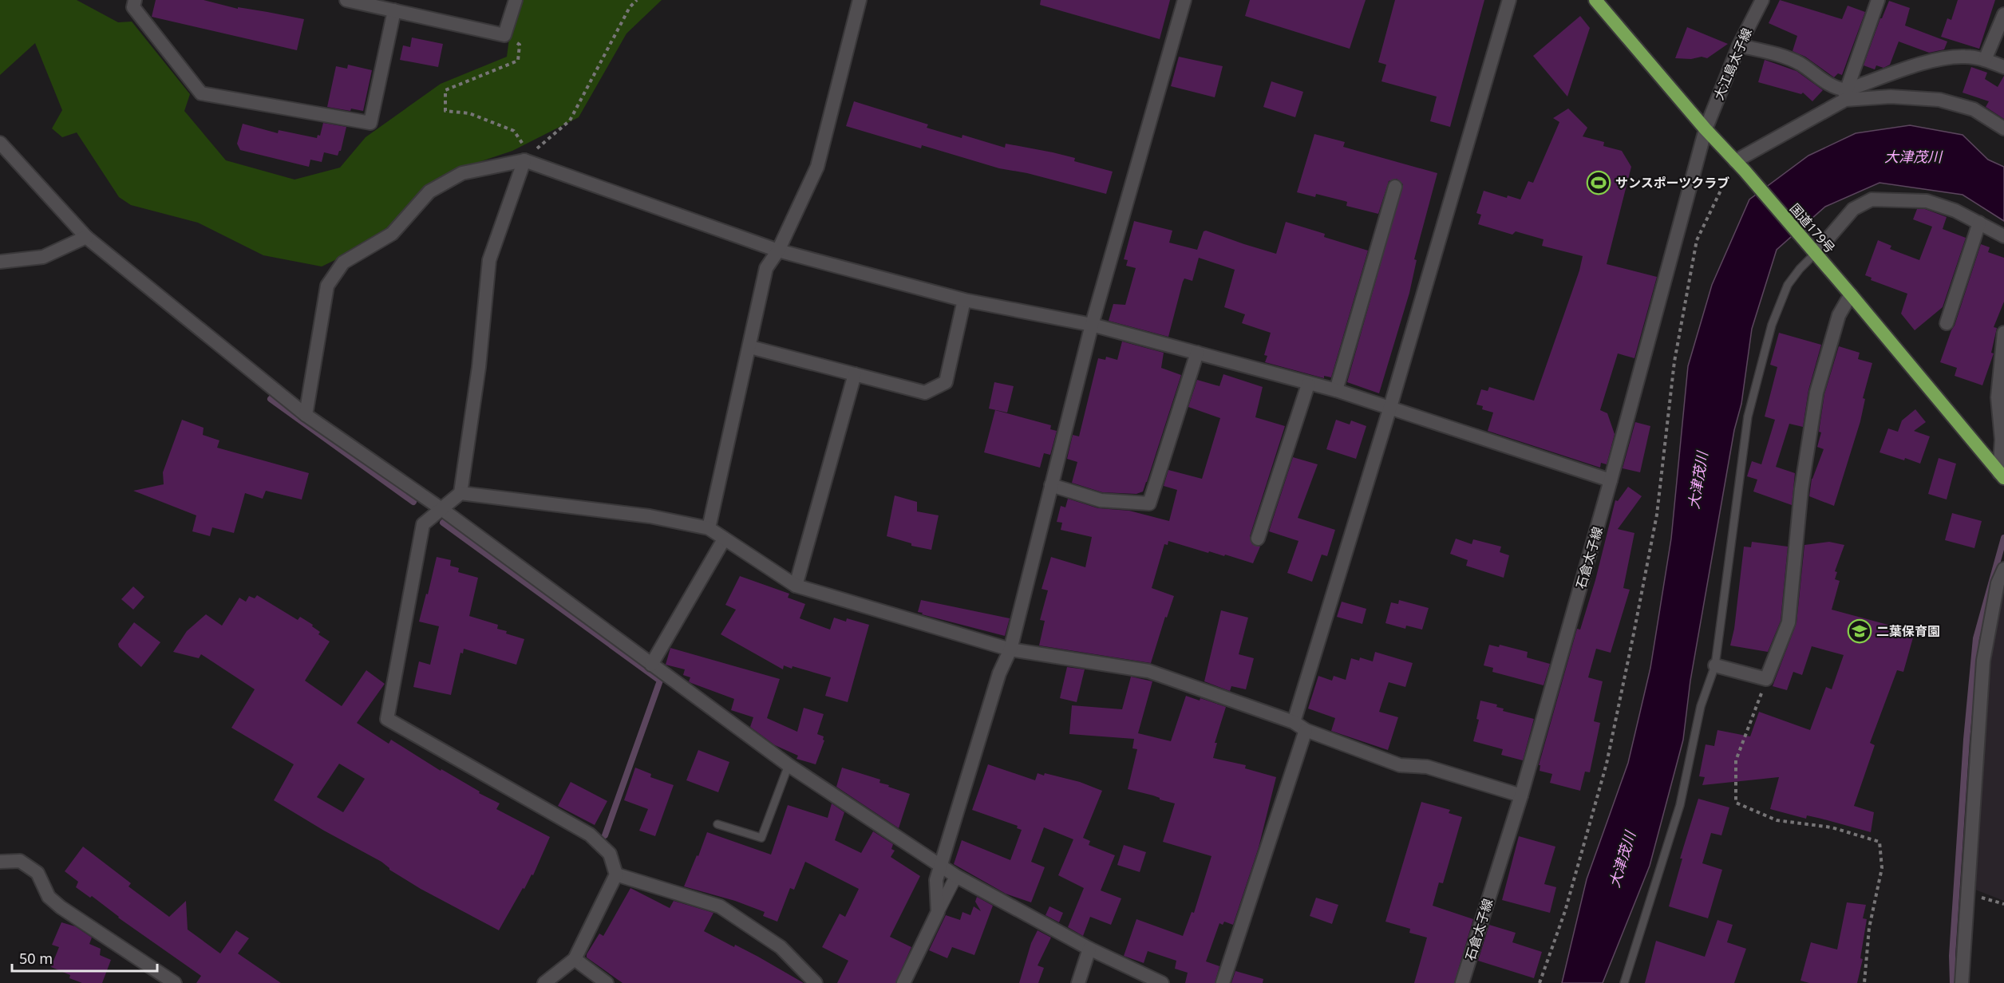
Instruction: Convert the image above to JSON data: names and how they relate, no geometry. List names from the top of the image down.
{
  "streets": {
    "highway": ["国道179号"],
    "street": ["大江島太子線", "石倉太子線"]
  },
  "crossings": [
    ["大江島太子線", "国道179号"],
    ["大江島太子線", "石倉太子線"],
    ["国道179号", "石倉太子線"]
  ],
  "water": ["大津茂川"],
  "places": {
    "sports": ["サンスポーツクラブ"],
    "school or university": ["二葉保育園"]
  },
  "scale_bar": "50 m"
}
